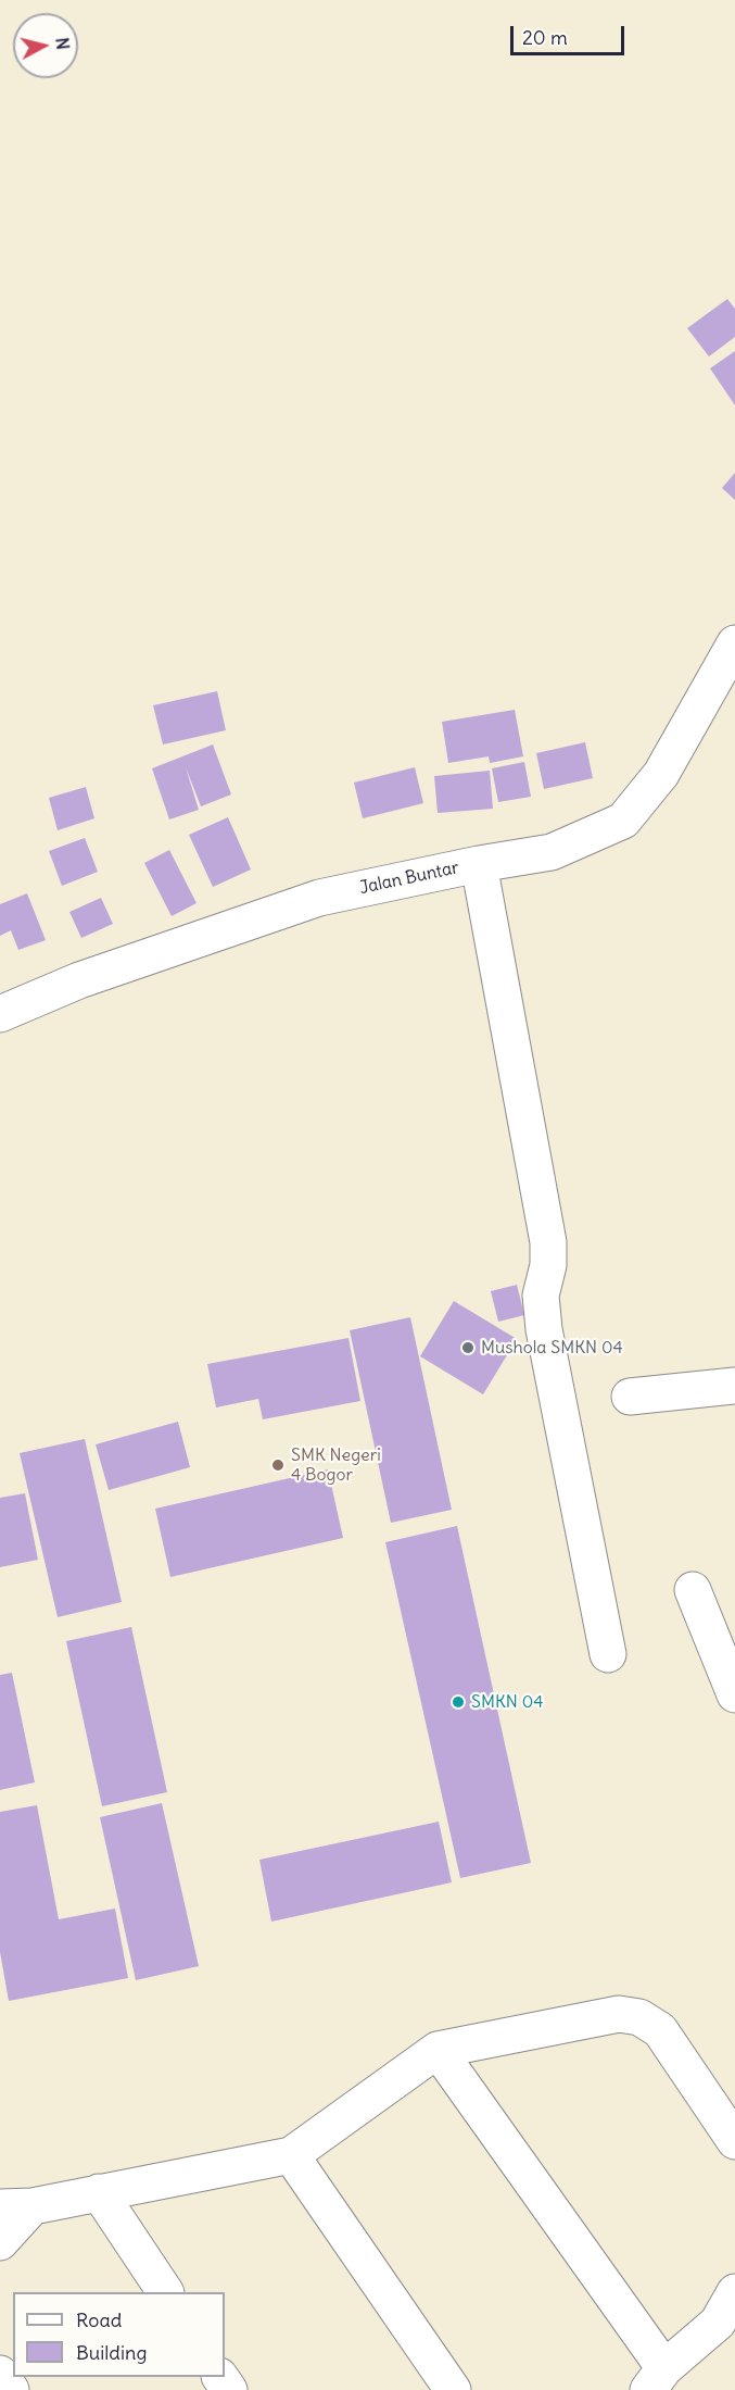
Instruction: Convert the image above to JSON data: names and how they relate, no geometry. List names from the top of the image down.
{
  "streets": {
    "street": ["Jalan Buntar"]
  },
  "places": ["Mushola SMKN 04", "SMK Negeri 4 Bogor", "SMKN 04"],
  "legend": ["Road", "Building"],
  "scale_bar": "20 m",
  "north": "right"
}
